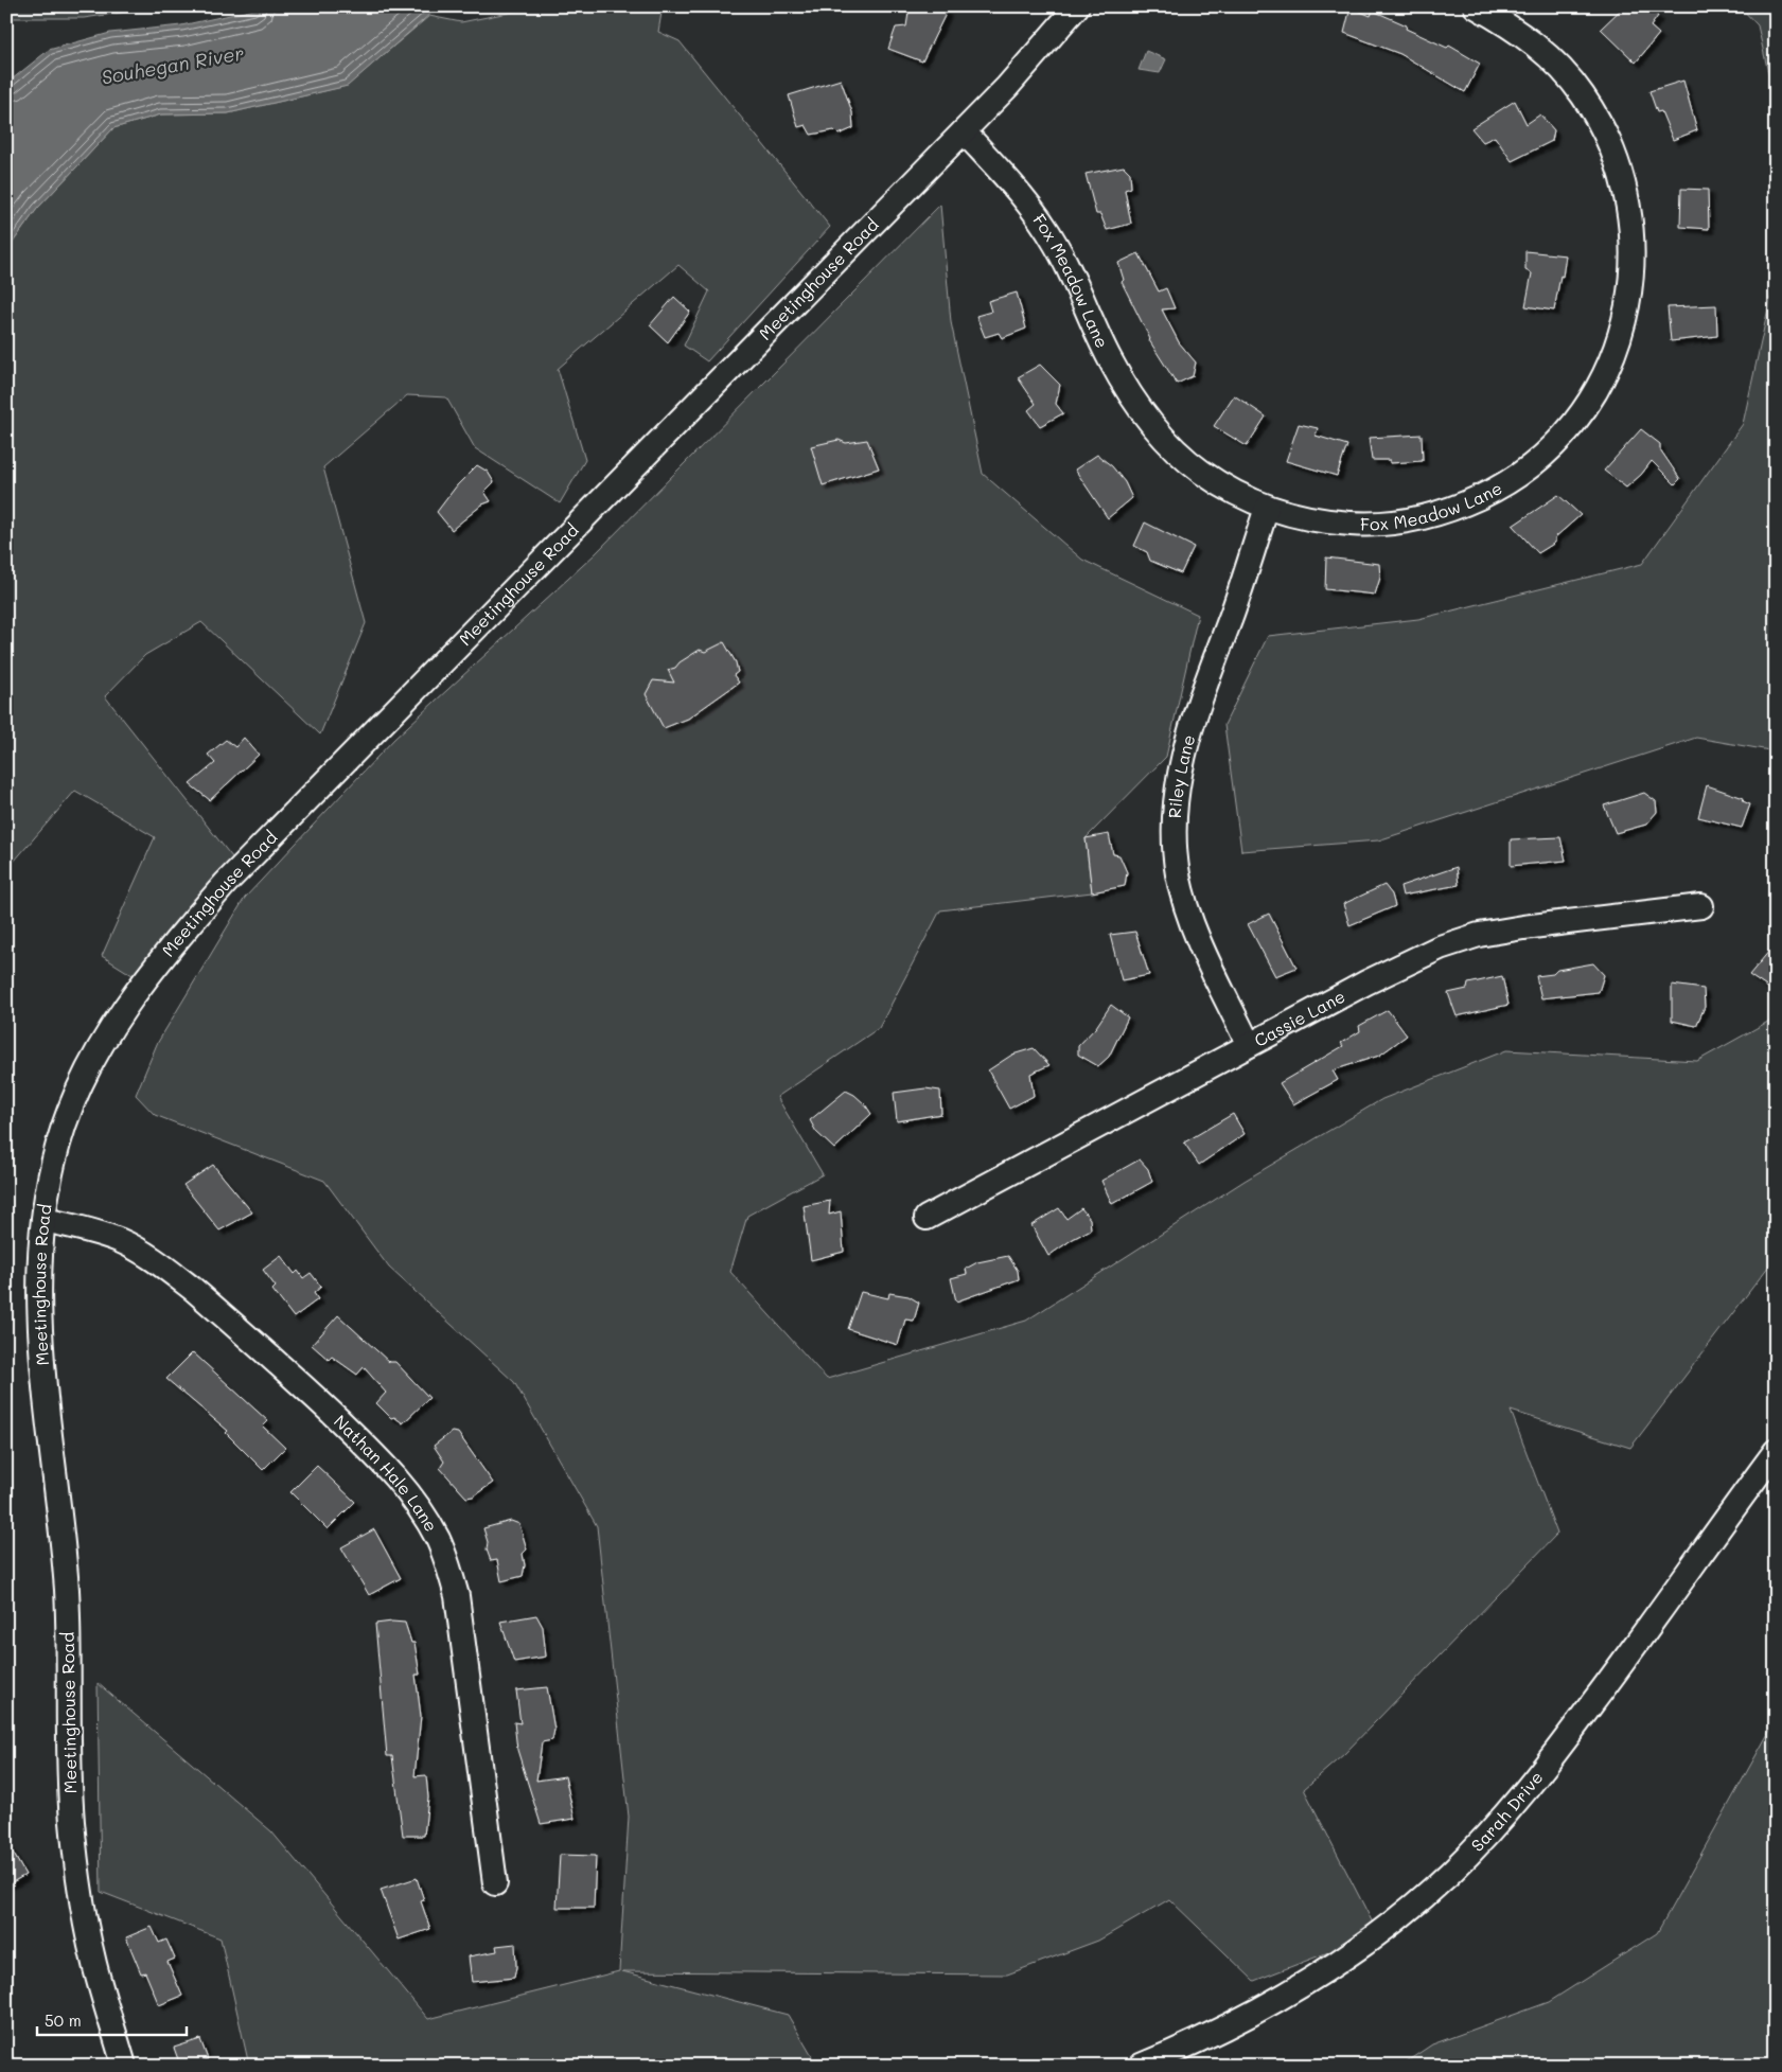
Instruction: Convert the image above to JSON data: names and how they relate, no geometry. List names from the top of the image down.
{
  "streets": {
    "street": [
      "Meetinghouse Road",
      "Fox Meadow Lane",
      "Riley Lane",
      "Cassie Lane",
      "Nathan Hale Lane",
      "Sarah Drive"
    ]
  },
  "crossings": [
    ["Meetinghouse Road", "Fox Meadow Lane"],
    ["Meetinghouse Road", "Nathan Hale Lane"],
    ["Fox Meadow Lane", "Riley Lane"],
    ["Riley Lane", "Cassie Lane"]
  ],
  "water": ["Souhegan River"],
  "scale_bar": "50 m"
}
